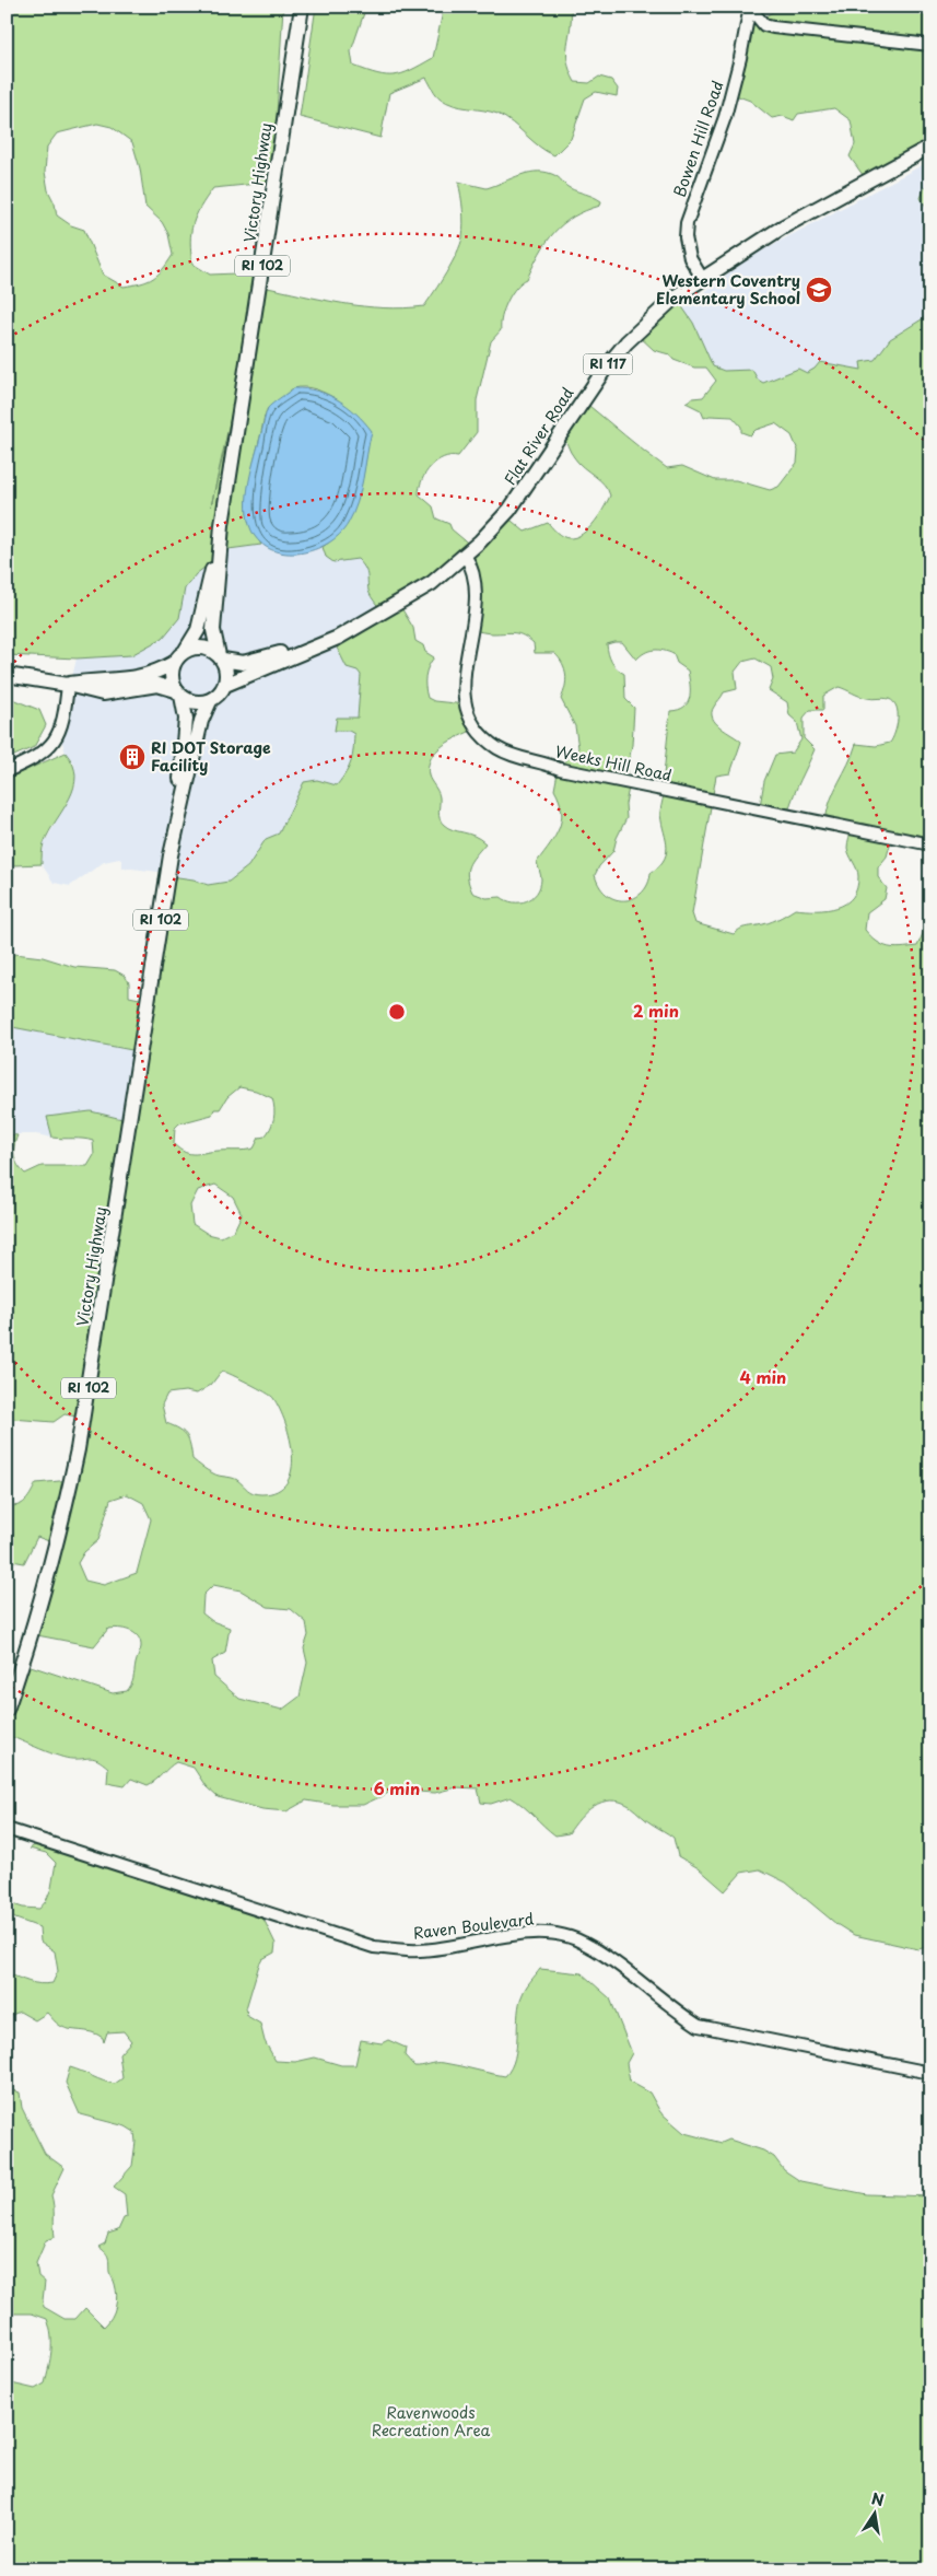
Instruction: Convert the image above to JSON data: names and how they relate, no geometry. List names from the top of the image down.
{
  "streets": {
    "main road": [
      "Victory Highway",
      "RI 102",
      "RI 117",
      "Flat River Road"
    ],
    "street": ["Bowen Hill Road", "Weeks Hill Road", "Raven Boulevard"]
  },
  "crossings": [
    ["Bowen Hill Road", "Flat River Road"],
    ["Victory Highway", "Flat River Road"],
    ["Flat River Road", "Weeks Hill Road"]
  ],
  "parks": ["Ravenwoods Recreation Area"],
  "places": {
    "school or university": ["Western Coventry Elementary School"],
    "building": ["RI DOT Storage Facility"]
  },
  "north": "top",
  "rings": ["2 min", "4 min", "6 min"]
}
